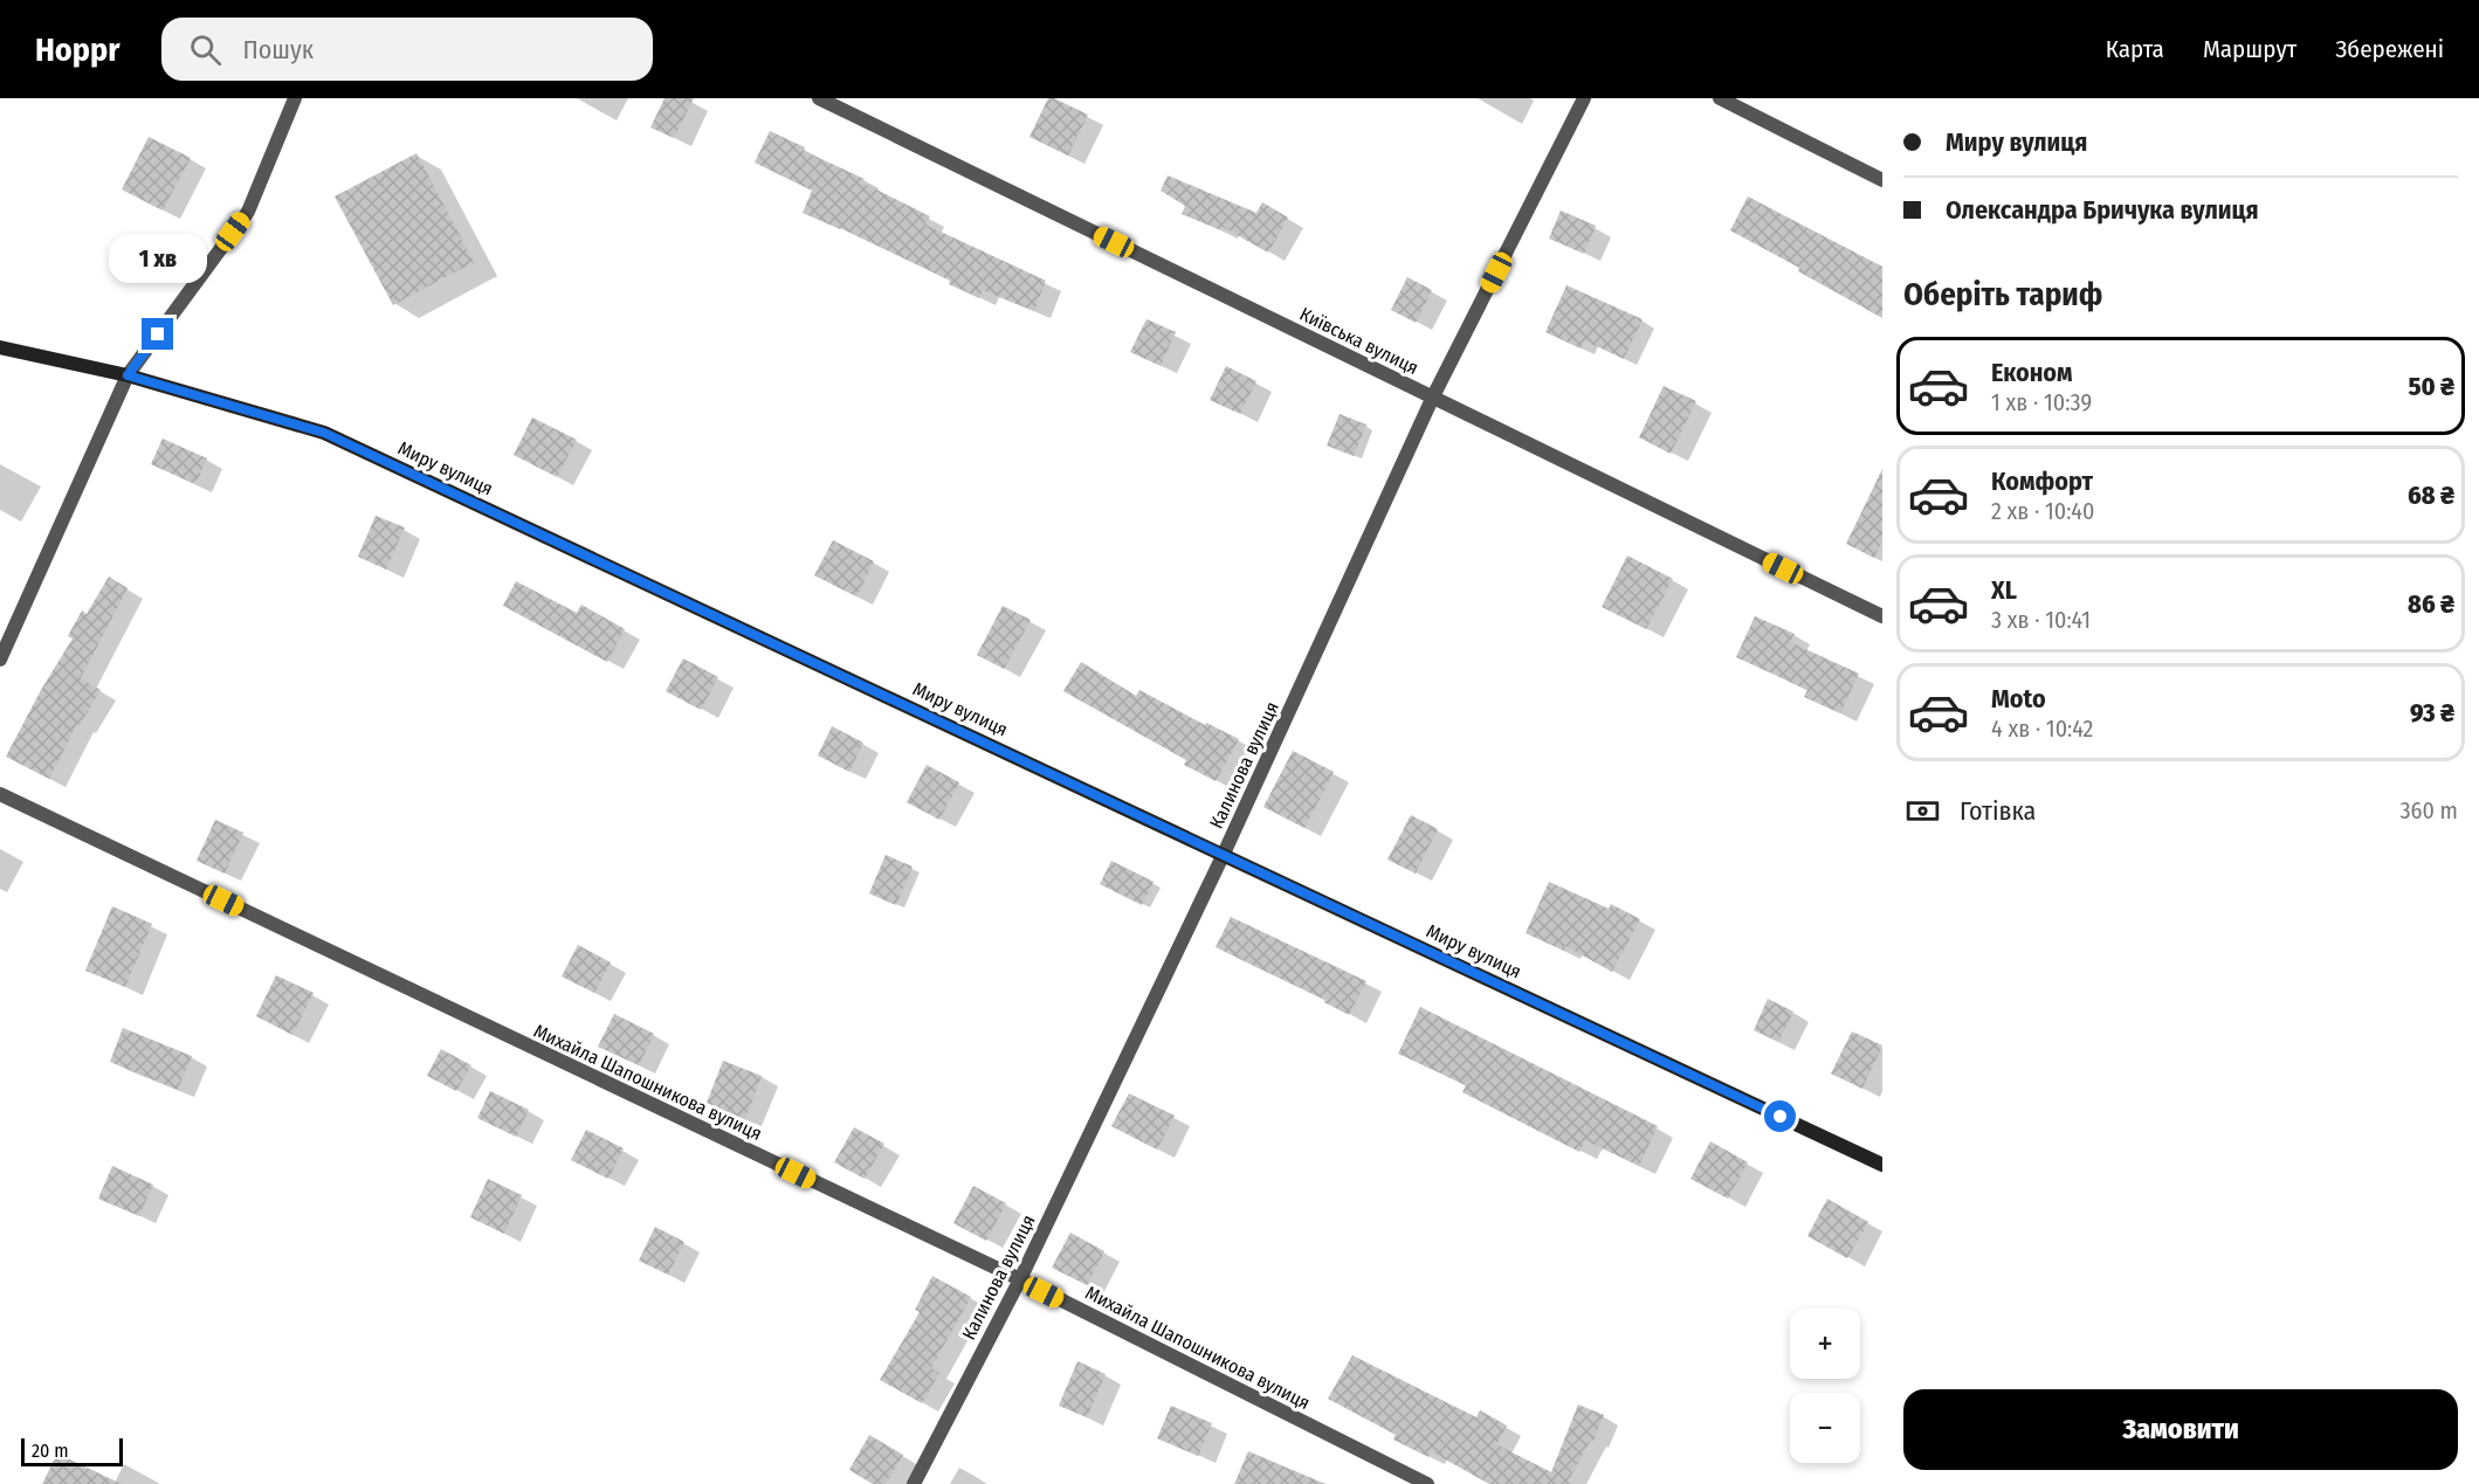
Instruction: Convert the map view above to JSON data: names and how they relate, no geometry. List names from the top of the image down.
{
  "streets": {
    "main road": ["Миру вулиця"],
    "street": ["Київська вулиця", "Калинова вулиця", "Михайла Шапошникова вулиця"]
  },
  "crossings": [
    ["Київська вулиця", "Калинова вулиця"],
    ["Миру вулиця", "Калинова вулиця"],
    ["Калинова вулиця", "Михайла Шапошникова вулиця"]
  ],
  "scale_bar": "20 m",
  "page": {
    "header": "Hoppr",
    "search": "Пошук",
    "nav": ["Карта", "Маршрут", "Збережені"],
    "banner": ["Миру вулиця", "Олександра Бричука вулиця"],
    "bubble": "1 хв",
    "heading": "Оберіть тариф",
    "list": [
      {
        "name": "Економ",
        "note": "1 хв · 10:39",
        "value": "50 ₴"
      },
      {
        "name": "Комфорт",
        "note": "2 хв · 10:40",
        "value": "68 ₴"
      },
      {
        "name": "XL",
        "note": "3 хв · 10:41",
        "value": "86 ₴"
      },
      {
        "name": "Moto",
        "note": "4 хв · 10:42",
        "value": "93 ₴"
      }
    ],
    "pay": ["Готівка", "360 m"],
    "map_buttons": ["+", "−"],
    "buttons": "Замовити",
    "scale": "20 m"
  }
}
